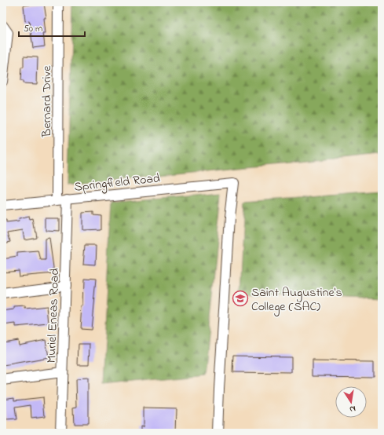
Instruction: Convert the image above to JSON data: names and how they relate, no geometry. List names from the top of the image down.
{
  "streets": {
    "street": ["Bernard Drive", "Springfield Road", "Muriel Eneas Road"]
  },
  "crossings": [
    ["Bernard Drive", "Springfield Road"],
    ["Springfield Road", "Muriel Eneas Road"]
  ],
  "places": {
    "school or university": ["Saint Augustine's College (SAC)"]
  },
  "scale_bar": "50 m",
  "north": "bottom"
}
